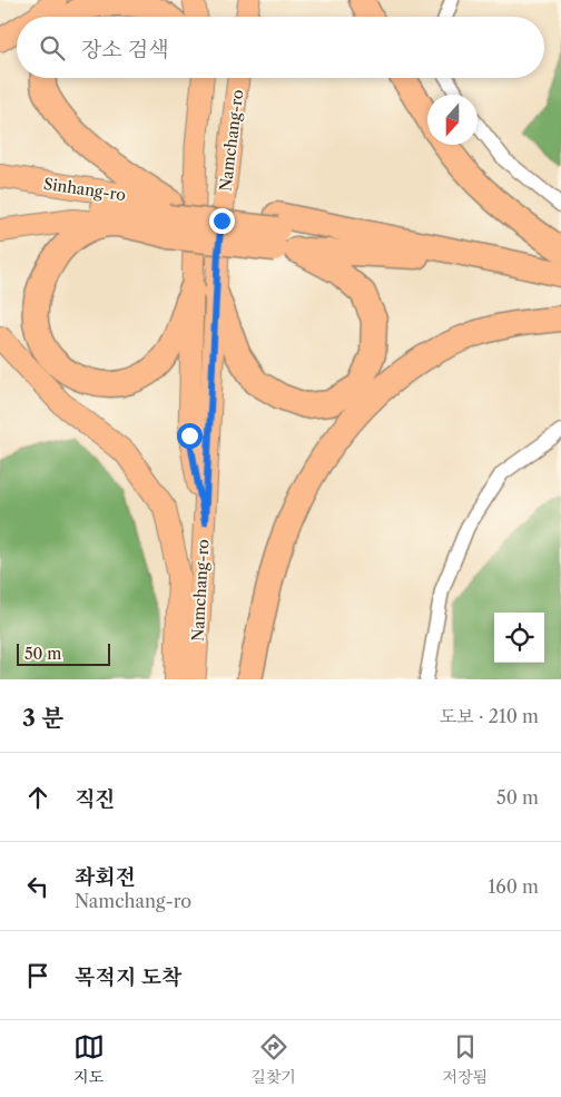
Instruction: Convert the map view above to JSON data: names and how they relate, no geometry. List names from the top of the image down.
{
  "streets": {
    "highway": ["Sinhang-ro"],
    "main road": ["Namchang-ro"]
  },
  "scale_bar": "50 m",
  "north": "bottom",
  "page": {
    "search": "장소 검색",
    "scale": "50 m",
    "heading": ["3 분", "도보 · 210 m"],
    "list": [
      ["직진", "50 m"],
      ["좌회전", "Namchang-ro", "160 m"],
      "목적지 도착"
    ],
    "nav": ["지도", "길찾기", "저장됨"]
  }
}
